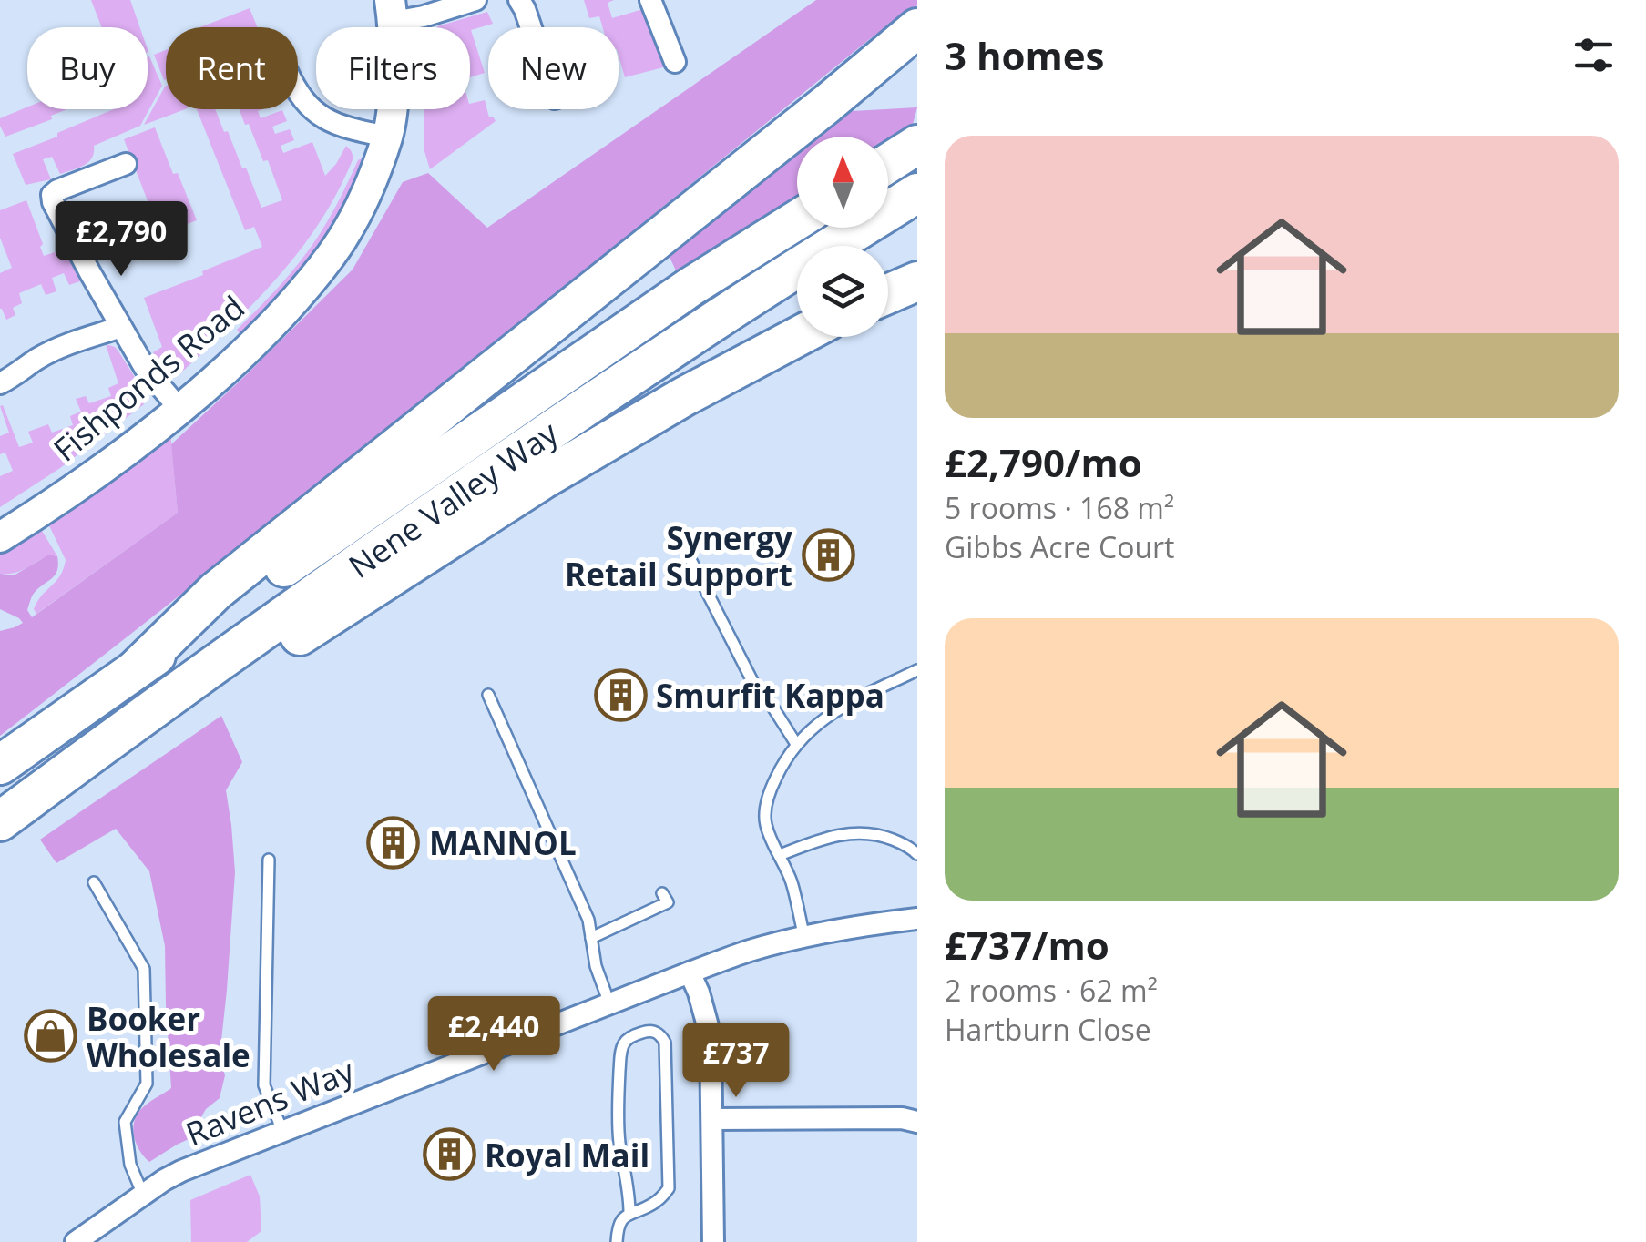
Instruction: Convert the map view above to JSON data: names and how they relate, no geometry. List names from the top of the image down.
{
  "streets": {
    "highway": ["Nene Valley Way"],
    "street": ["Fishponds Road", "Ravens Way"]
  },
  "places": {
    "building": [
      "Synergy Retail Support",
      "Smurfit Kappa",
      "MANNOL",
      "Royal Mail"
    ],
    "shop": ["Booker Wholesale"]
  },
  "north": "top",
  "page": {
    "heading": "3 homes",
    "chip": [
      "Buy",
      "Rent",
      "Filters",
      "New"
    ],
    "list": [
      {
        "name": "£2,790/mo",
        "note": "5 rooms · 168 m² · Gibbs Acre Court"
      },
      {
        "name": "£737/mo",
        "note": "2 rooms · 62 m² · Hartburn Close"
      }
    ],
    "price": ["£2,790", "£2,440", "£737"]
  }
}
